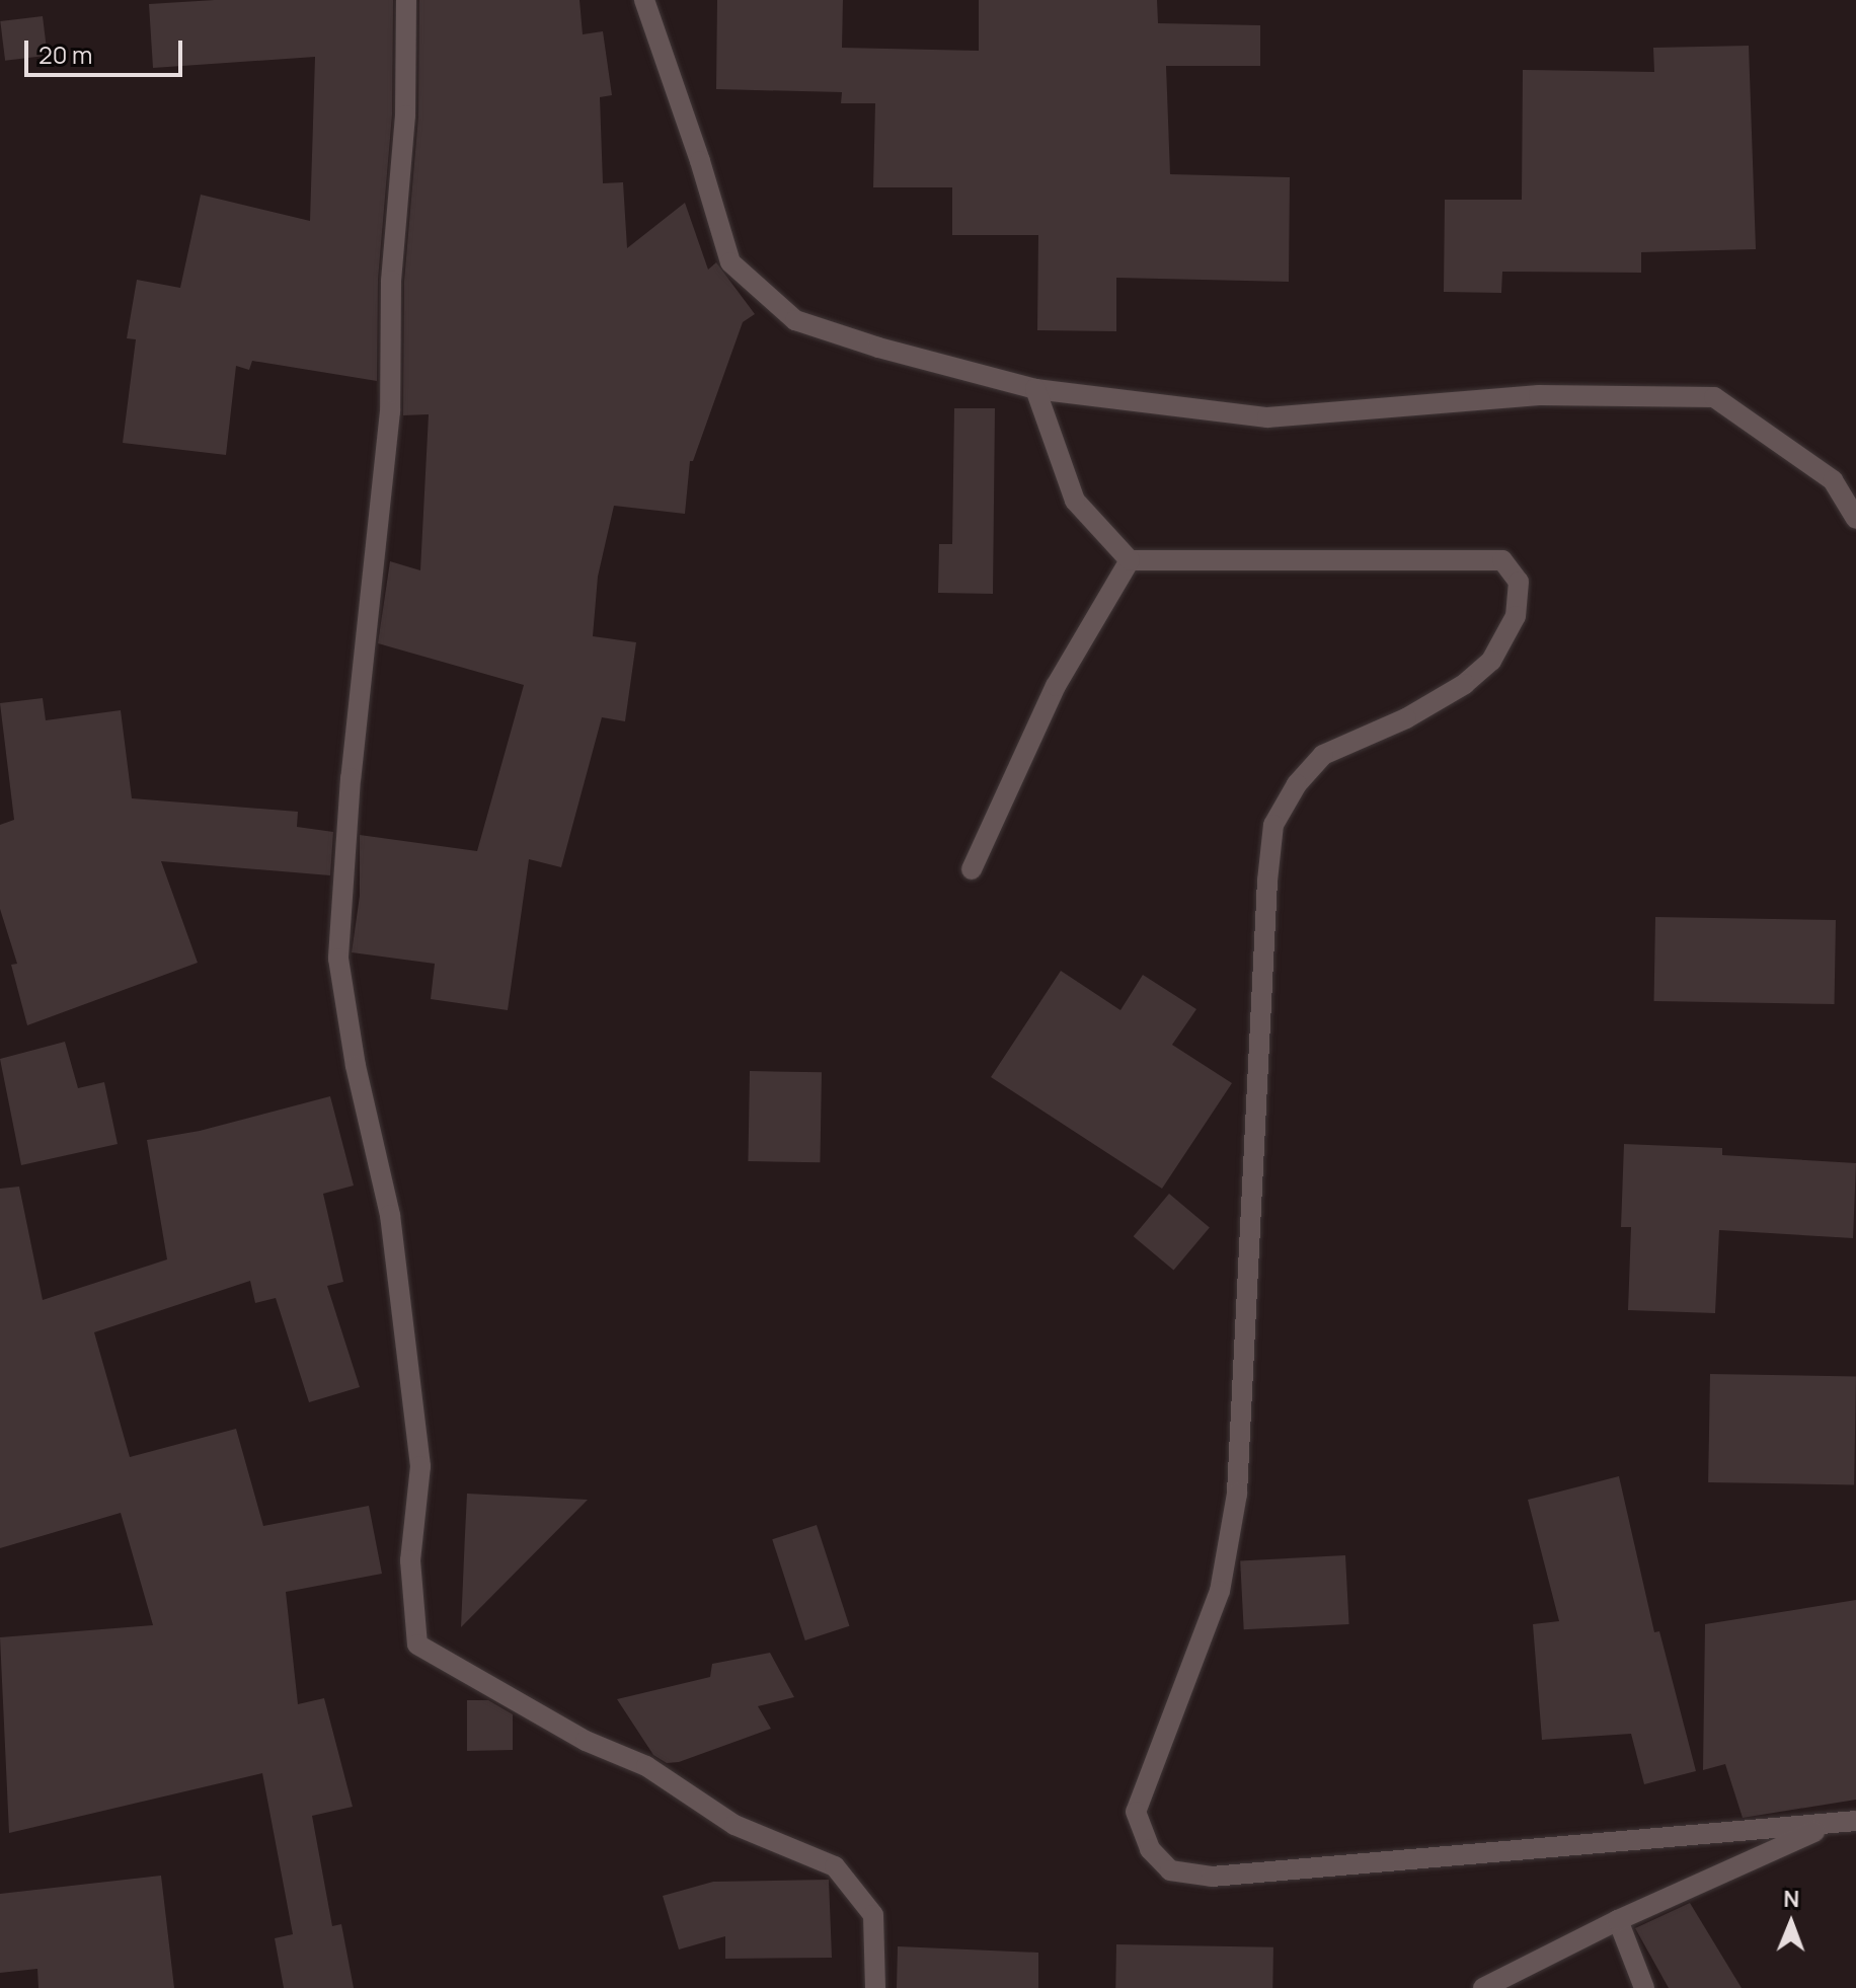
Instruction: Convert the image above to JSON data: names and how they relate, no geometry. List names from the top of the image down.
{
  "scale_bar": "20 m",
  "north": "top"
}
